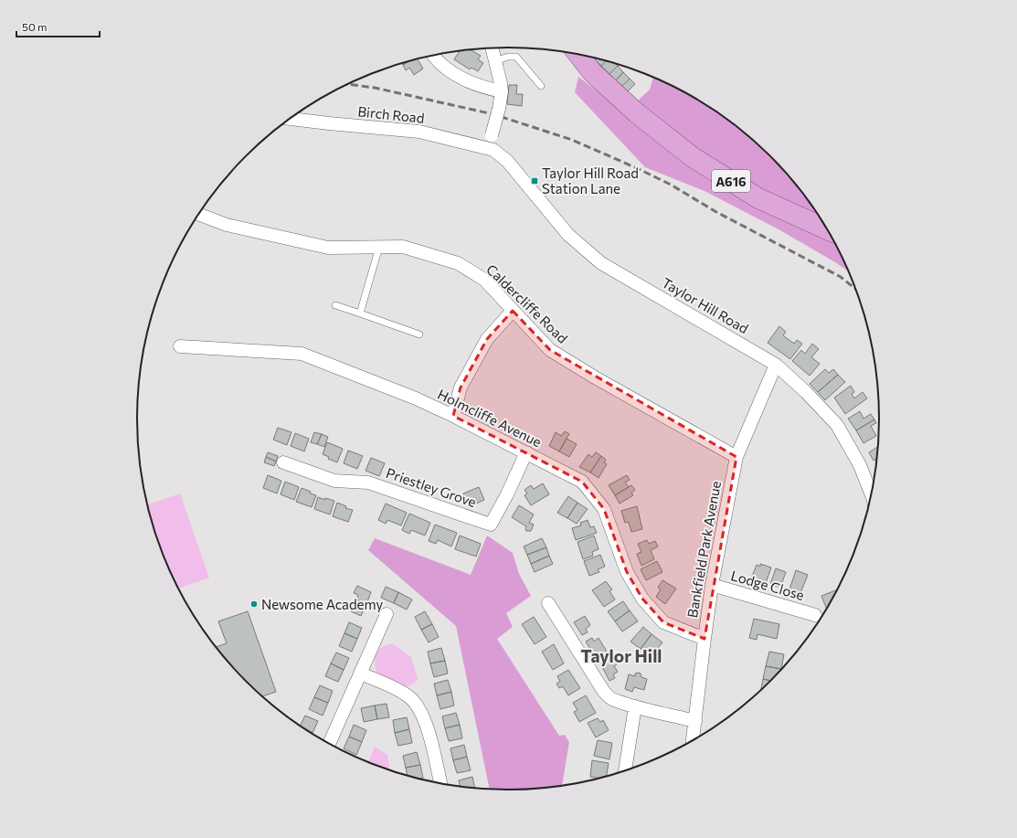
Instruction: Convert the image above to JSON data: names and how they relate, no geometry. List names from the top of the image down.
{
  "streets": {
    "main road": ["A616"],
    "street": [
      "Birch Road",
      "Caldercliffe Road",
      "Taylor Hill Road",
      "Holmcliffe Avenue",
      "Priestley Grove",
      "Bankfield Park Avenue",
      "Lodge Close"
    ]
  },
  "crossings": [
    ["Birch Road", "Taylor Hill Road"],
    ["Caldercliffe Road", "Bankfield Park Avenue"],
    ["Taylor Hill Road", "Bankfield Park Avenue"],
    ["Holmcliffe Avenue", "Priestley Grove"],
    ["Holmcliffe Avenue", "Bankfield Park Avenue"],
    ["Bankfield Park Avenue", "Lodge Close"]
  ],
  "districts": ["Taylor Hill"],
  "places": {
    "transit": ["Taylor Hill Road Station Lane"],
    "other": ["Newsome Academy"]
  },
  "scale_bar": "50 m"
}
